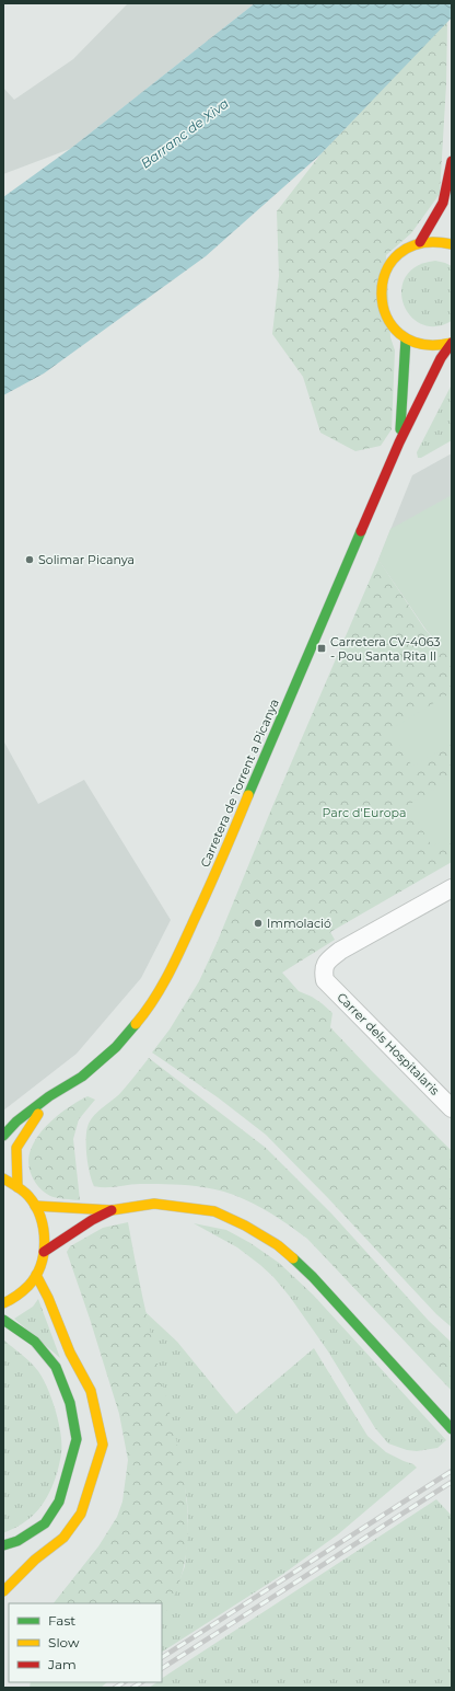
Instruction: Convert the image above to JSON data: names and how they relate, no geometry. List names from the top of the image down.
{
  "streets": {
    "main road": ["Carretera de Torrent a Picanya"],
    "street": ["Carrer dels Hospitalaris"]
  },
  "water": ["Barranc de Xiva"],
  "parks": ["Parc d'Europa"],
  "places": {
    "other": ["Solimar Picanya", "Immolació"],
    "transit": ["Carretera CV-4063 - Pou Santa Rita II"]
  },
  "legend": ["Fast", "Slow", "Jam"]
}
